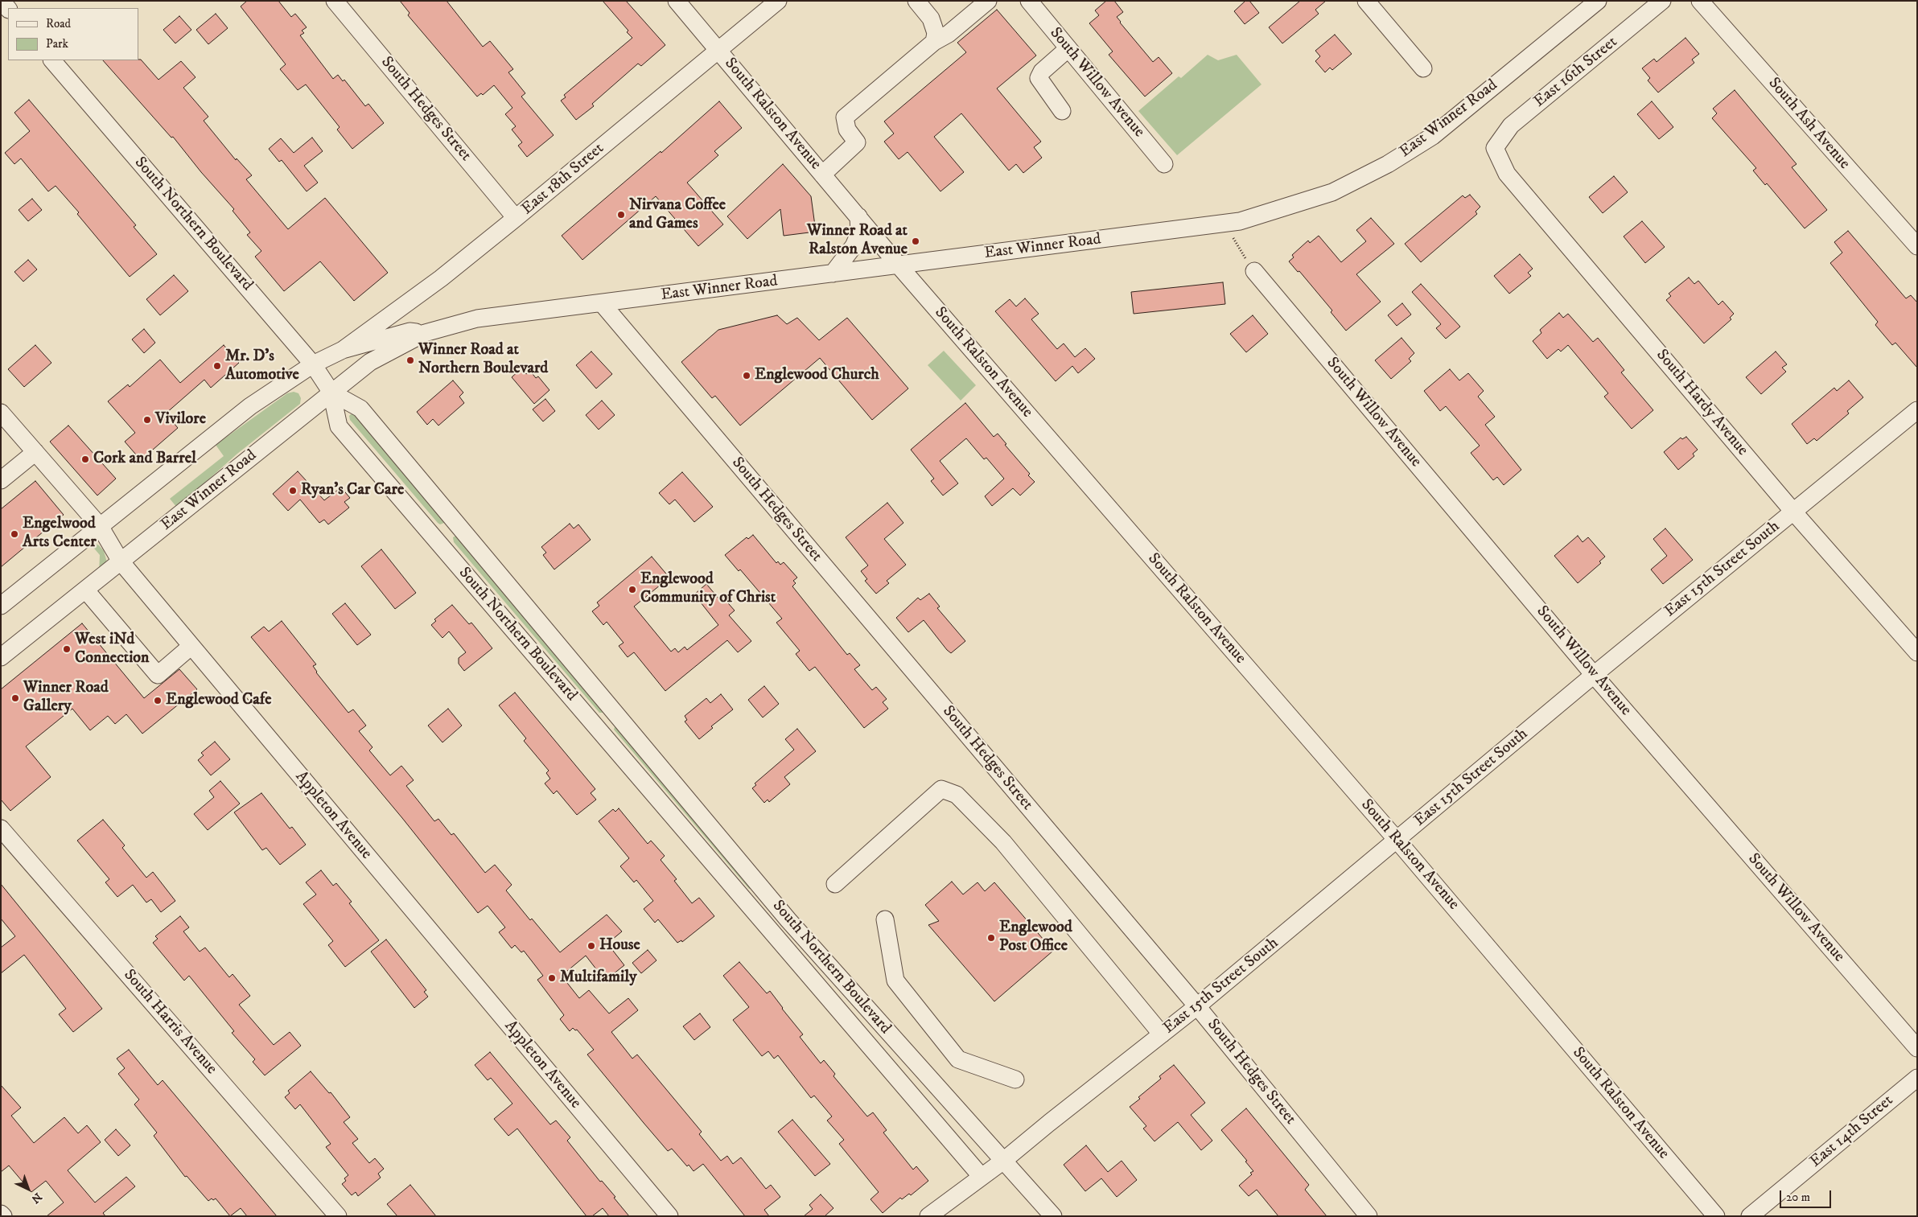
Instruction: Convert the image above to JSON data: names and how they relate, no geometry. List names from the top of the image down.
{
  "streets": {
    "street": [
      "East 16th Street",
      "South Willow Avenue",
      "South Hedges Street",
      "South Ralston Avenue",
      "East Winner Road",
      "South Ash Avenue",
      "East 18th Street",
      "South Northern Boulevard",
      "South Hardy Avenue",
      "East 15th Street South",
      "Appleton Avenue",
      "South Harris Avenue",
      "East 14th Street"
    ]
  },
  "crossings": [
    ["East 16th Street", "South Hardy Avenue"],
    ["South Willow Avenue", "East 15th Street South"],
    ["South Hedges Street", "East Winner Road"],
    ["South Hedges Street", "East 18th Street"],
    ["South Hedges Street", "East 15th Street South"],
    ["South Ralston Avenue", "East Winner Road"],
    ["South Ralston Avenue", "East 18th Street"],
    ["South Ralston Avenue", "East 15th Street South"],
    ["East Winner Road", "East 18th Street"],
    ["East Winner Road", "South Northern Boulevard"],
    ["East Winner Road", "Appleton Avenue"],
    ["South Northern Boulevard", "East 15th Street South"],
    ["South Hardy Avenue", "East 15th Street South"]
  ],
  "places": [
    "Nirvana Coffee and Games",
    "Winner Road at Ralston Avenue",
    "Winner Road at Northern Boulevard",
    "Mr. D's Automotive",
    "Englewood Church",
    "Vivilore",
    "Cork and Barrel",
    "Ryan's Car Care",
    "Engelwood Arts Center",
    "Englewood Community of Christ",
    "West iNd Connection",
    "Winner Road Gallery",
    "Englewood Cafe",
    "Englewood Post Office",
    "House",
    "Multifamily"
  ],
  "legend": ["Road", "Park"],
  "scale_bar": "20 m",
  "north": "bottom right"
}
